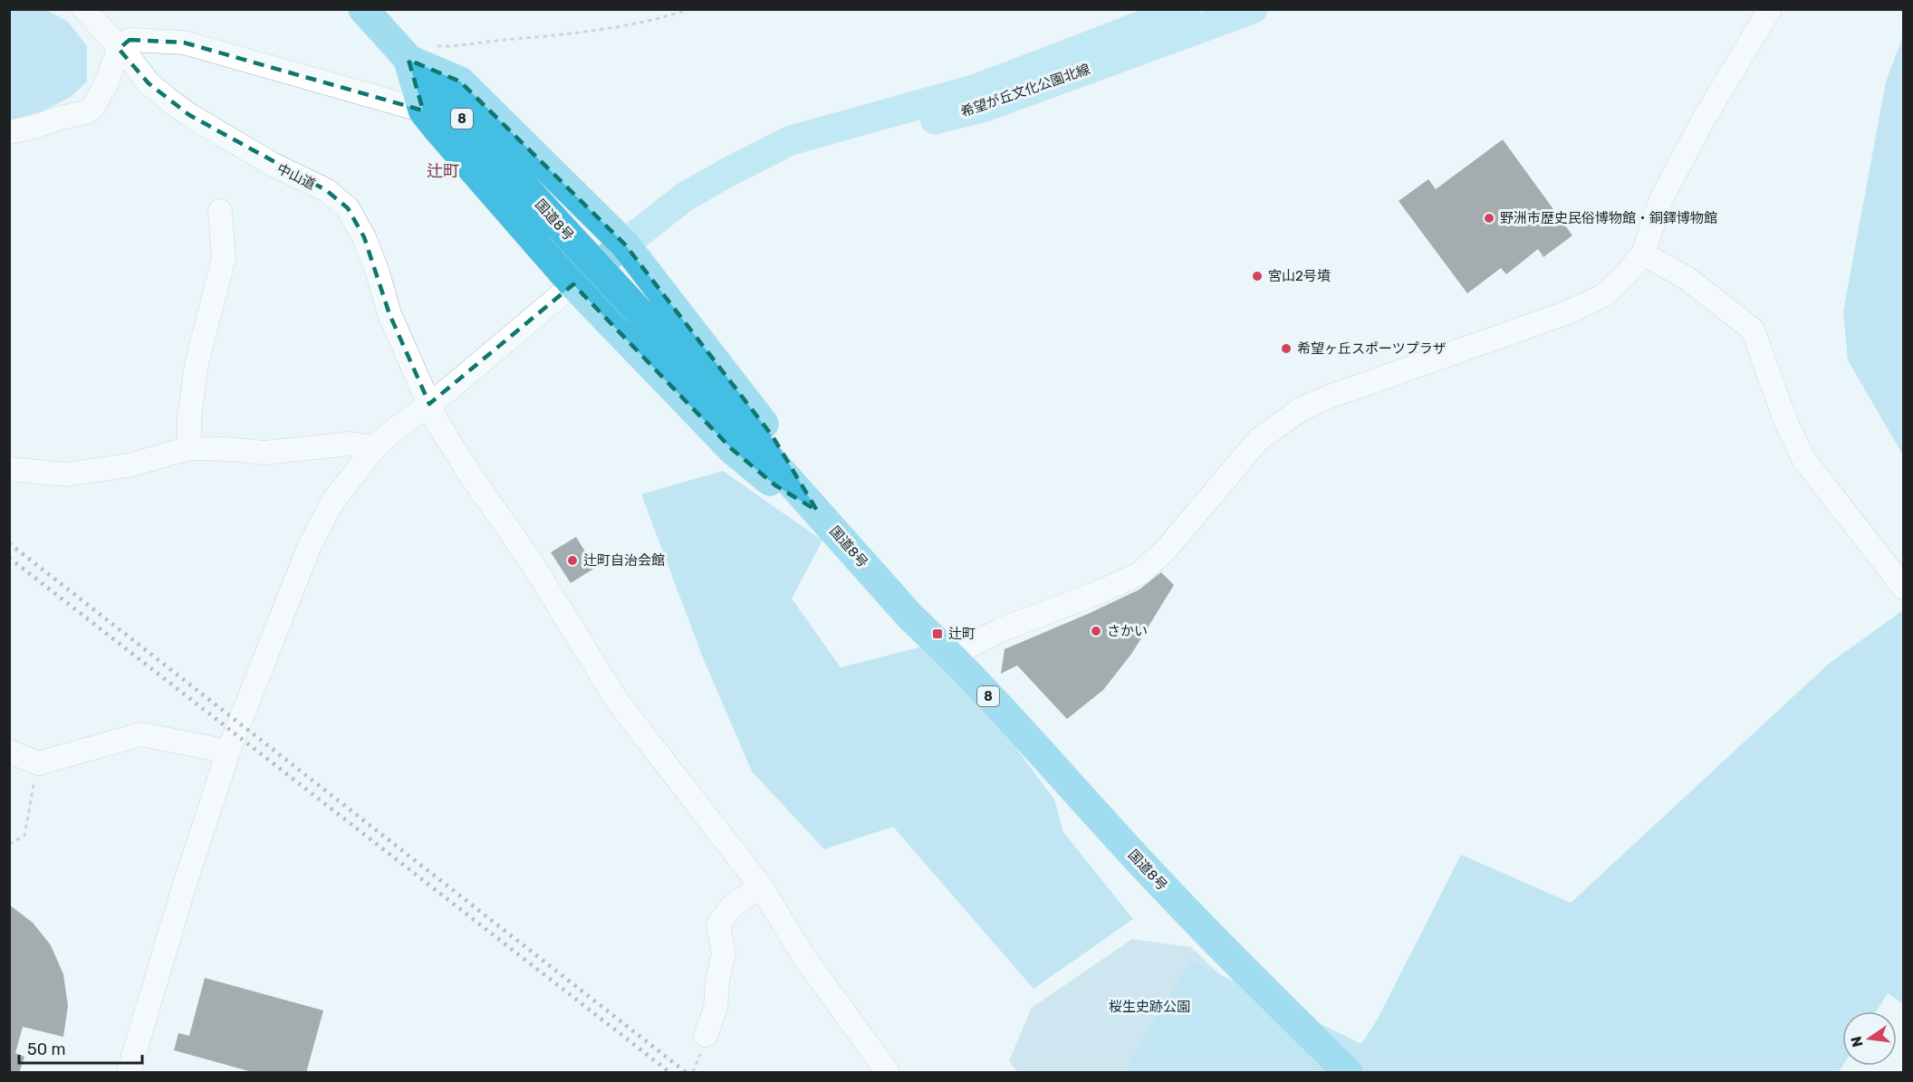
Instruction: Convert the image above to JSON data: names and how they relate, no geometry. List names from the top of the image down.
{
  "streets": {
    "highway": ["8", "国道8号"],
    "main road": ["希望が丘文化公園北線"],
    "street": ["中山道"]
  },
  "districts": ["辻町"],
  "parks": ["桜生史跡公園"],
  "places": {
    "other": [
      "野洲市歴史民俗博物館・銅鐸博物館",
      "宮山2号墳",
      "希望ヶ丘スポーツプラザ",
      "辻町自治会館",
      "さかい"
    ],
    "transit": ["辻町"]
  },
  "scale_bar": "50 m",
  "north": "left"
}
